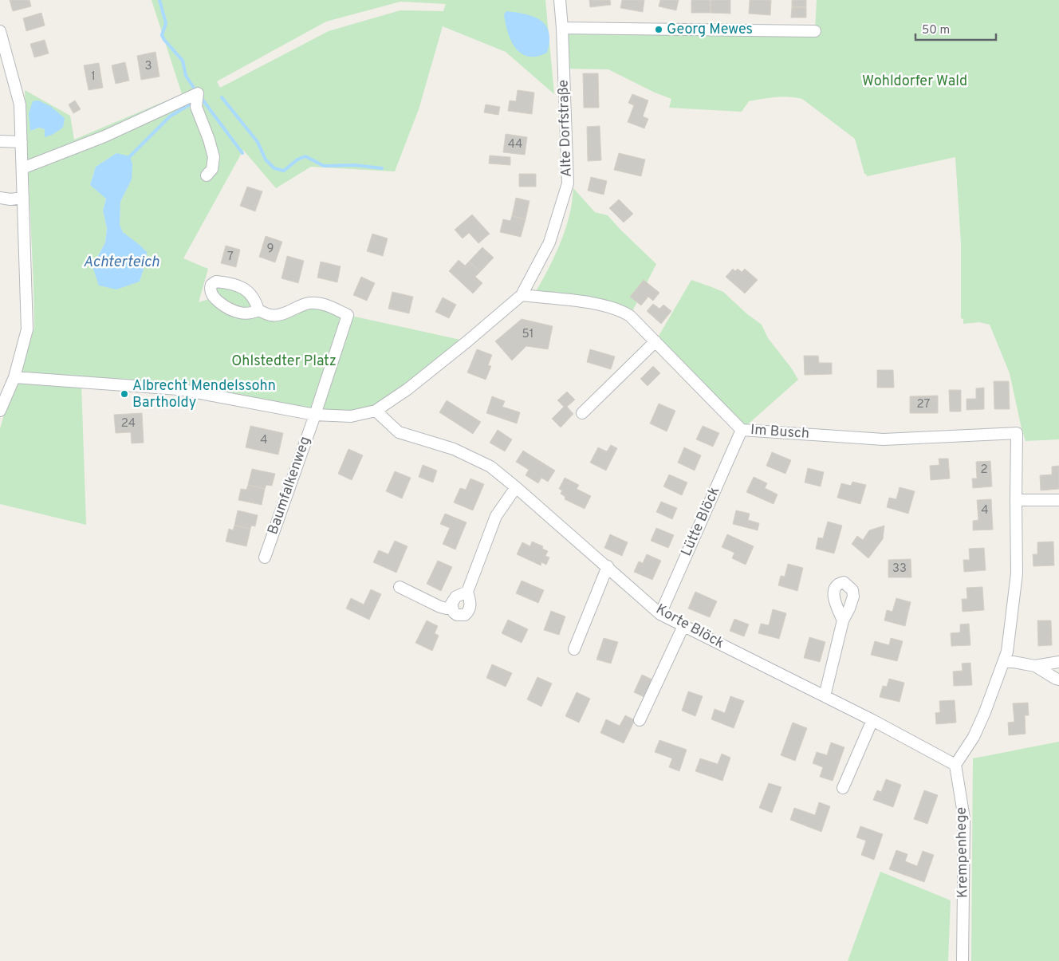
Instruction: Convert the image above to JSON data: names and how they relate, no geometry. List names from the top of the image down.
{
  "streets": {
    "street": [
      "Alte Dorfstraße",
      "Im Busch",
      "Baumfalkenweg",
      "Lütte Blöck",
      "Korte Blöck",
      "Krempenhege"
    ]
  },
  "crossings": [
    ["Alte Dorfstraße", "Im Busch"],
    ["Alte Dorfstraße", "Korte Blöck"],
    ["Im Busch", "Lütte Blöck"],
    ["Lütte Blöck", "Korte Blöck"],
    ["Korte Blöck", "Krempenhege"]
  ],
  "water": ["Achterteich"],
  "parks": ["Wohldorfer Wald", "Ohlstedter Platz"],
  "places": ["Georg Mewes", "Albrecht Mendelssohn Bartholdy"],
  "house_numbers": [
    "3",
    "1",
    "44",
    "9",
    "7",
    "51",
    "27",
    "24",
    "4",
    "2",
    "4",
    "33"
  ],
  "scale_bar": "50 m"
}
